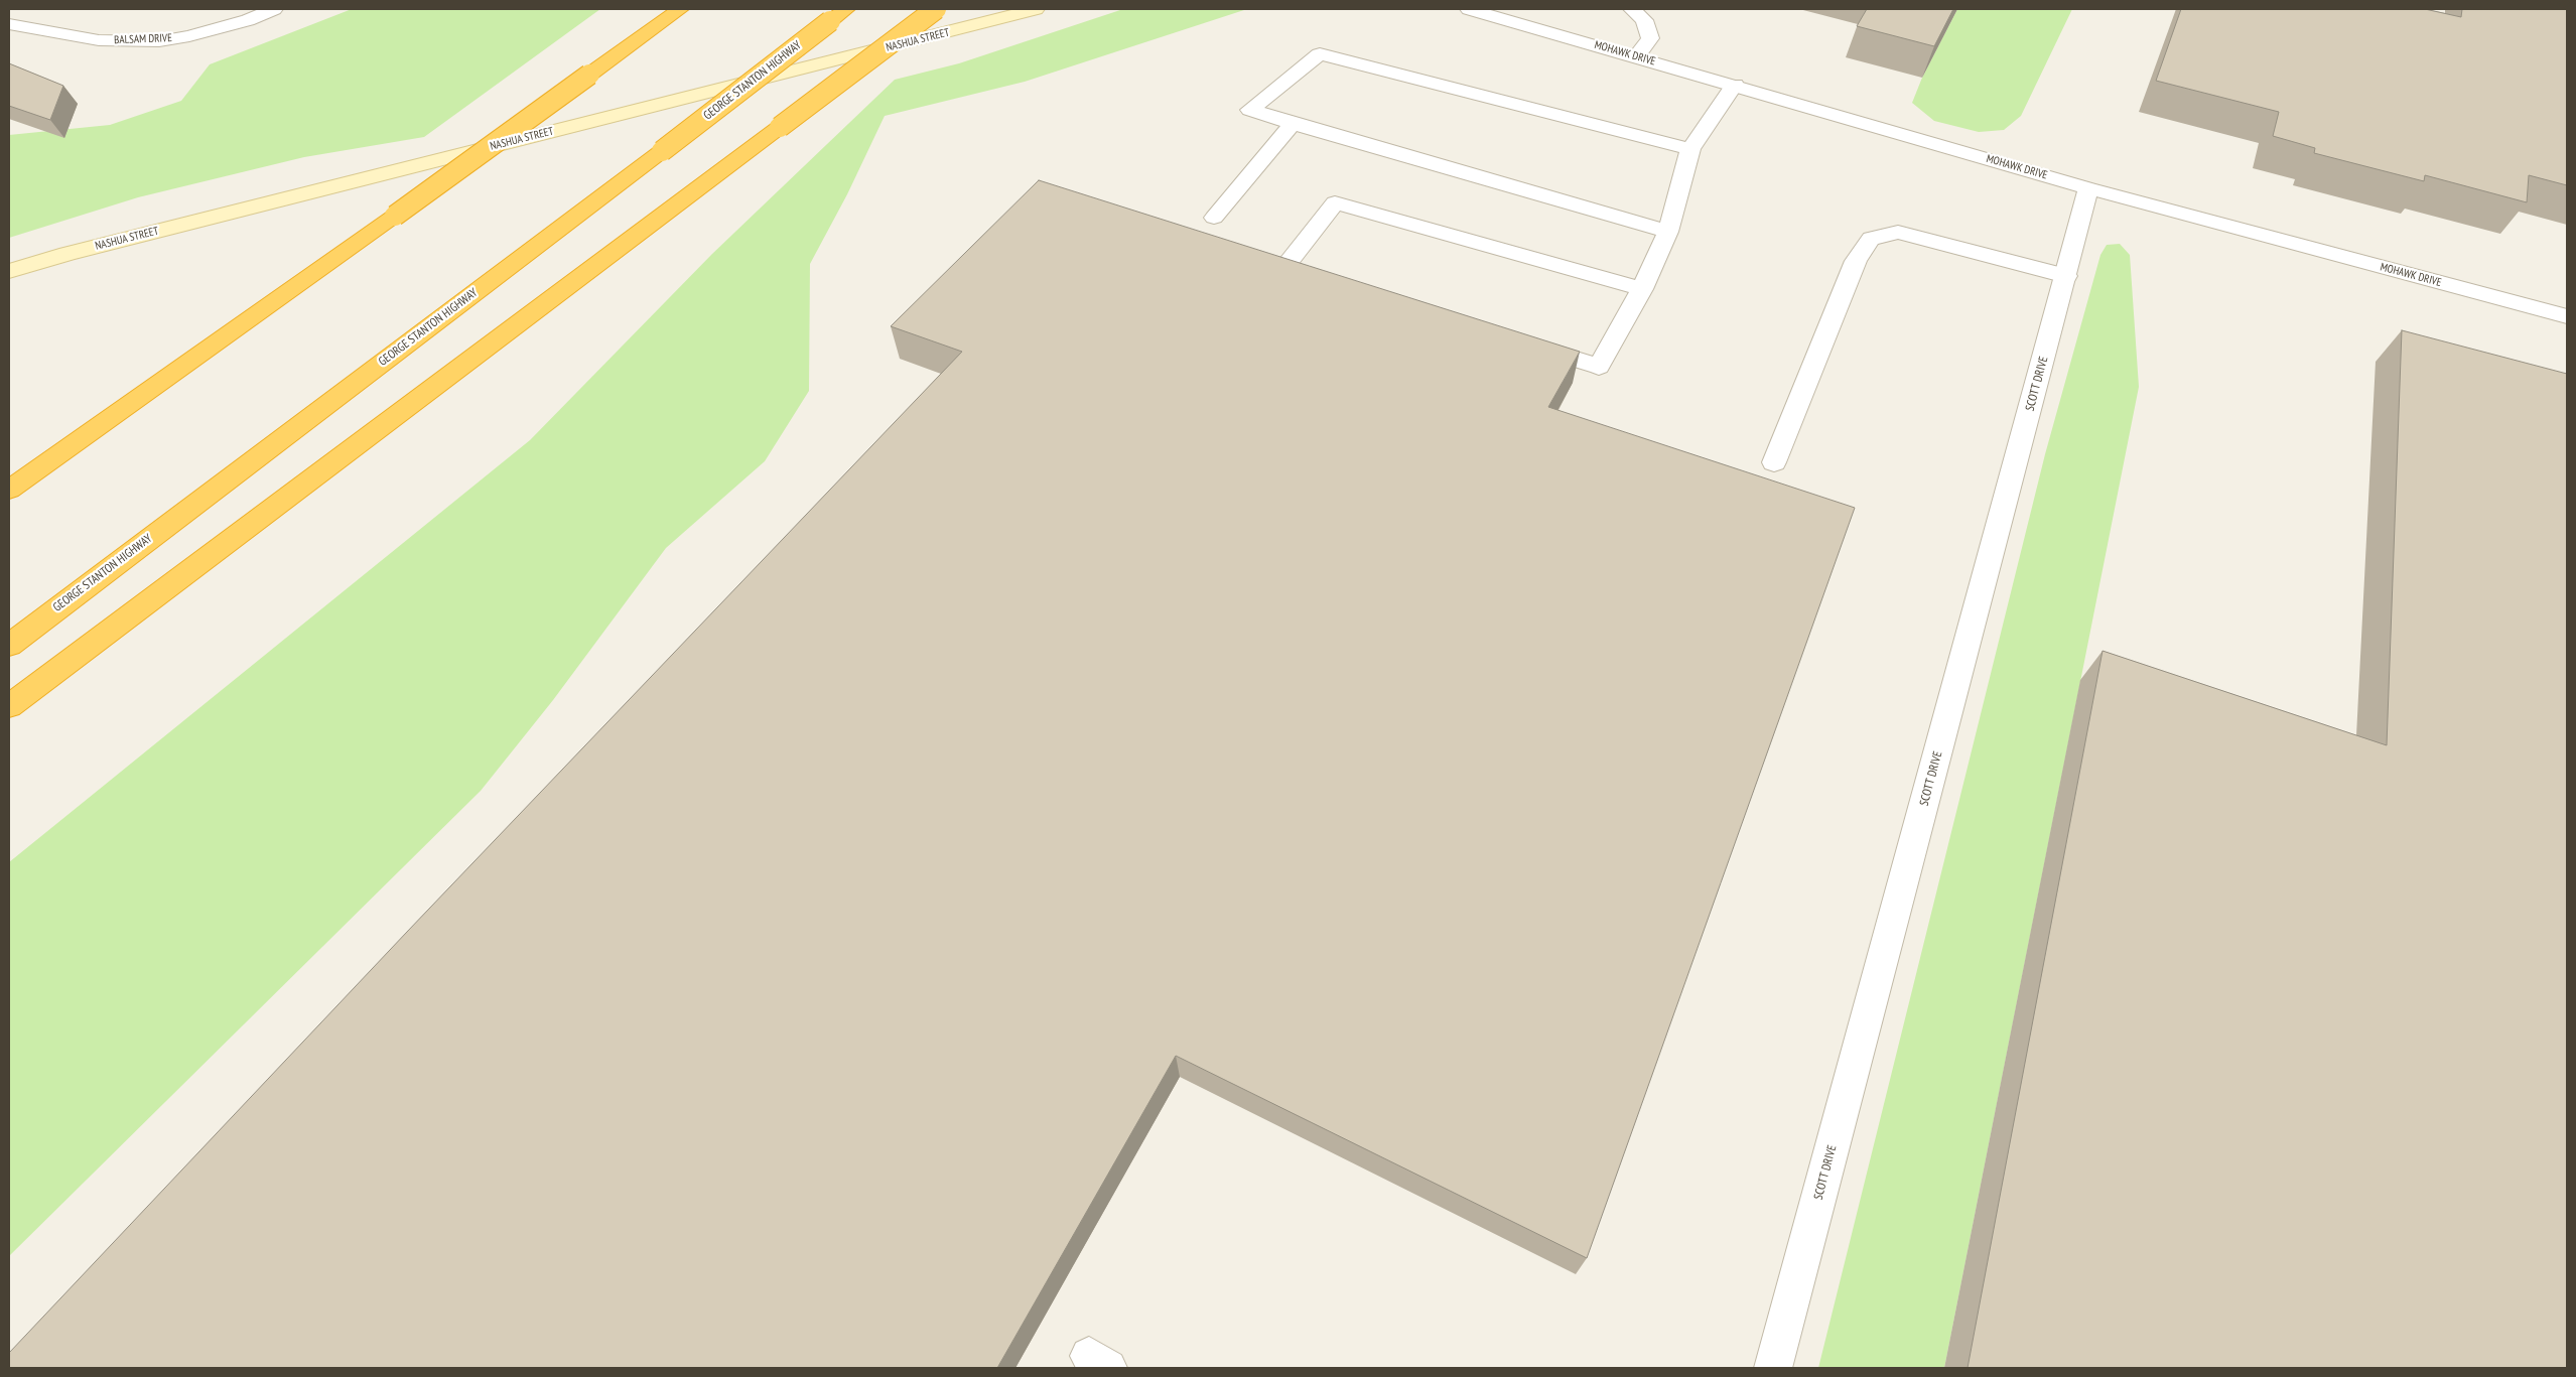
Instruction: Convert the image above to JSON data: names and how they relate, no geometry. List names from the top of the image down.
{
  "streets": {
    "highway": ["GEORGE STANTON HIGHWAY"],
    "main road": ["NASHUA STREET"],
    "street": ["BALSAM DRIVE", "MOHAWK DRIVE", "SCOTT DRIVE"]
  },
  "crossings": [
    ["MOHAWK DRIVE", "SCOTT DRIVE"]
  ]
}
